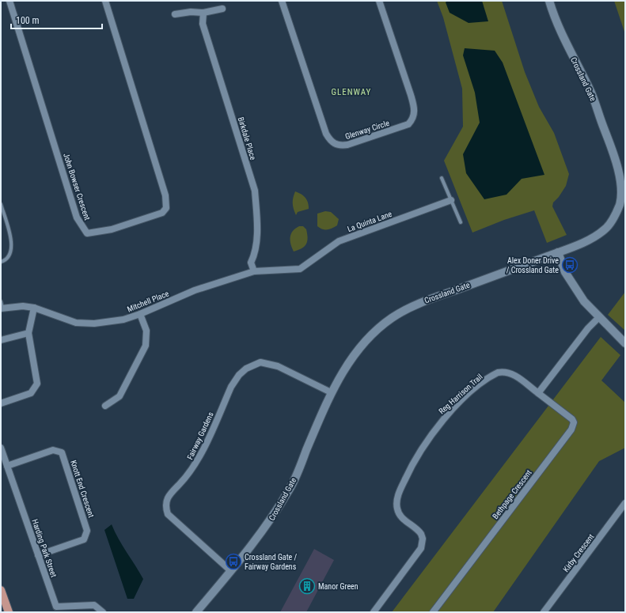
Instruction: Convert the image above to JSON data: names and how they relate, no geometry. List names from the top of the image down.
{
  "streets": {
    "street": [
      "Crossland Gate",
      "Glenway Circle",
      "Birkdale Place",
      "John Bowser Crescent",
      "La Quinta Lane",
      "Mitchell Place",
      "Reg Harrison Trail",
      "Fairway Gardens",
      "Knott End Crescent",
      "Bethpage Crescent",
      "Harding Park Street",
      "Kirby Crescent"
    ]
  },
  "crossings": [
    ["Crossland Gate", "Fairway Gardens"],
    ["Birkdale Place", "Mitchell Place"],
    ["La Quinta Lane", "Mitchell Place"],
    ["Reg Harrison Trail", "Bethpage Crescent"],
    ["Knott End Crescent", "Harding Park Street"]
  ],
  "districts": ["GLENWAY"],
  "places": {
    "bus stop": ["Alex Doner Drive / Crossland Gate", "Crossland Gate / Fairway Gardens"],
    "building": ["Manor Green"]
  },
  "scale_bar": "100 m"
}
